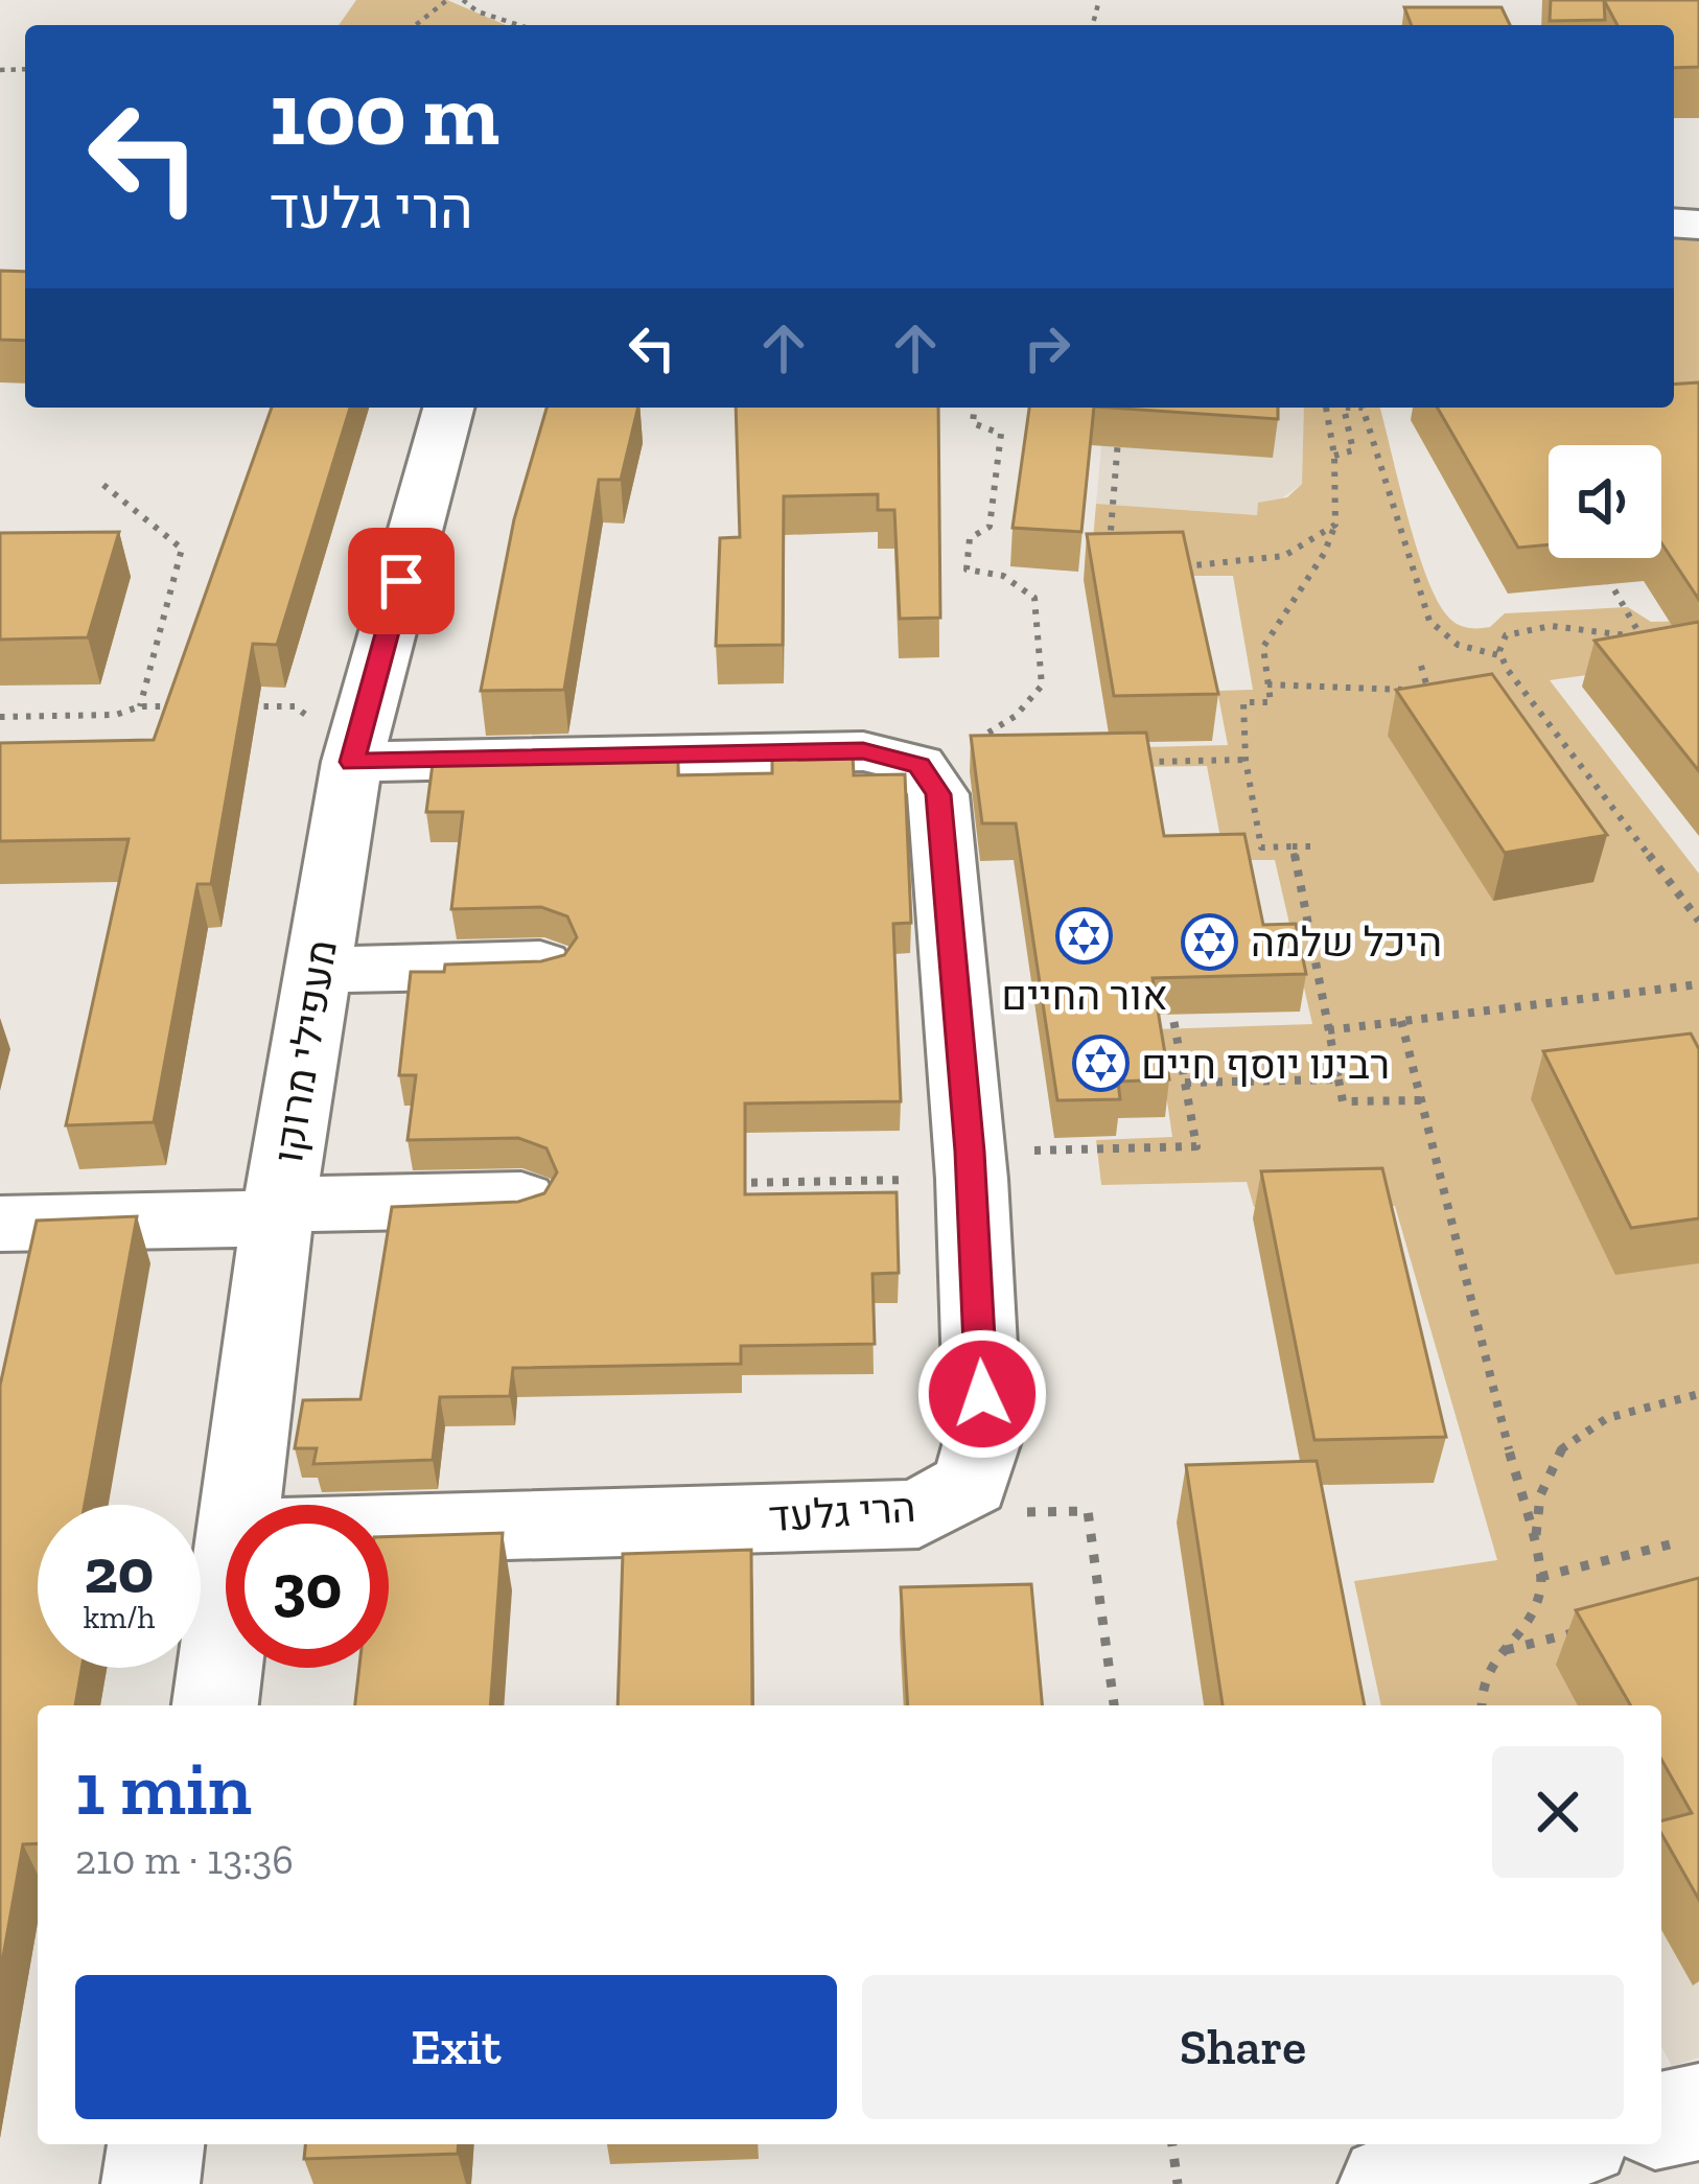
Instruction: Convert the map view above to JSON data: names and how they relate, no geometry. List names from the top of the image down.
{
  "streets": {
    "street": ["מעפילי מרוקו", "הרי גלעד"]
  },
  "places": {
    "synagogue": ["אור החיים", "היכל שלמה", "רבינו יוסף חיים"]
  },
  "page": {
    "turn": ["100 m", "הרי גלעד"],
    "speed": "20 km/h",
    "limit": "30",
    "heading": ["1 min", "210 m · 13:36"],
    "buttons": ["Exit", "Share"]
  }
}
